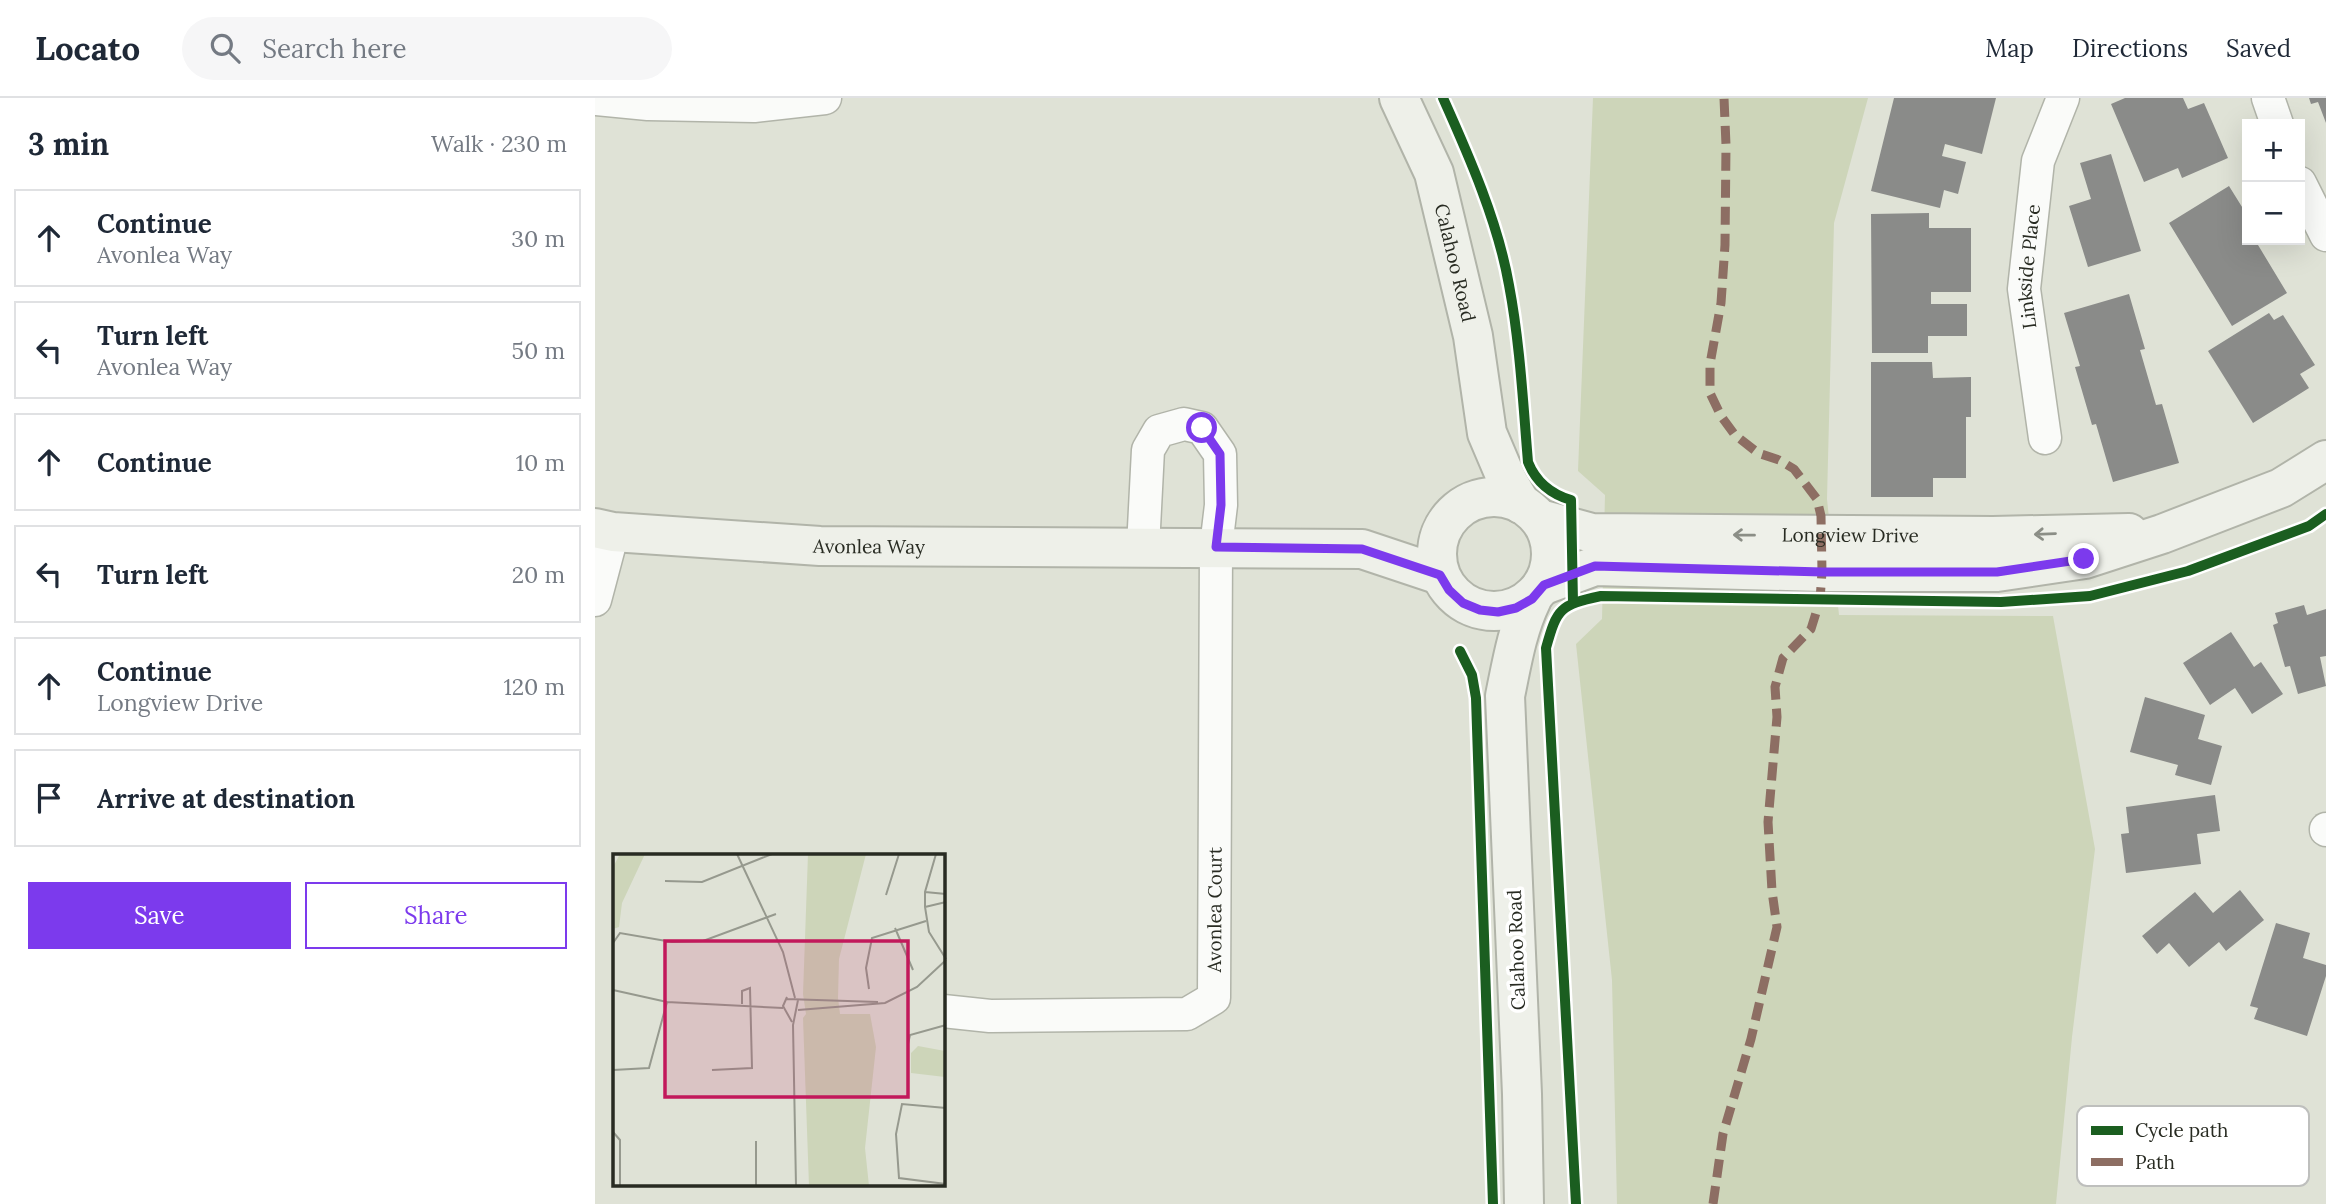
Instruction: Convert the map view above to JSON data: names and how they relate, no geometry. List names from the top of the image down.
{
  "streets": {
    "street": [
      "Calahoo Road",
      "Linkside Place",
      "Longview Drive",
      "Avonlea Way",
      "Avonlea Court"
    ]
  },
  "crossings": [
    ["Calahoo Road", "Longview Drive"],
    ["Calahoo Road", "Avonlea Way"],
    ["Longview Drive", "Avonlea Way"],
    ["Avonlea Way", "Avonlea Court"]
  ],
  "legend": ["Cycle path", "Path"],
  "page": {
    "header": "Locato",
    "search": "Search here",
    "nav": ["Map", "Directions", "Saved"],
    "heading": ["3 min", "Walk · 230 m"],
    "map_buttons": ["+", "−"],
    "list": [
      ["Continue", "Avonlea Way", "30 m"],
      ["Turn left", "Avonlea Way", "50 m"],
      ["Continue", "10 m"],
      ["Turn left", "20 m"],
      ["Continue", "Longview Drive", "120 m"],
      "Arrive at destination"
    ],
    "buttons": ["Save", "Share"]
  }
}
